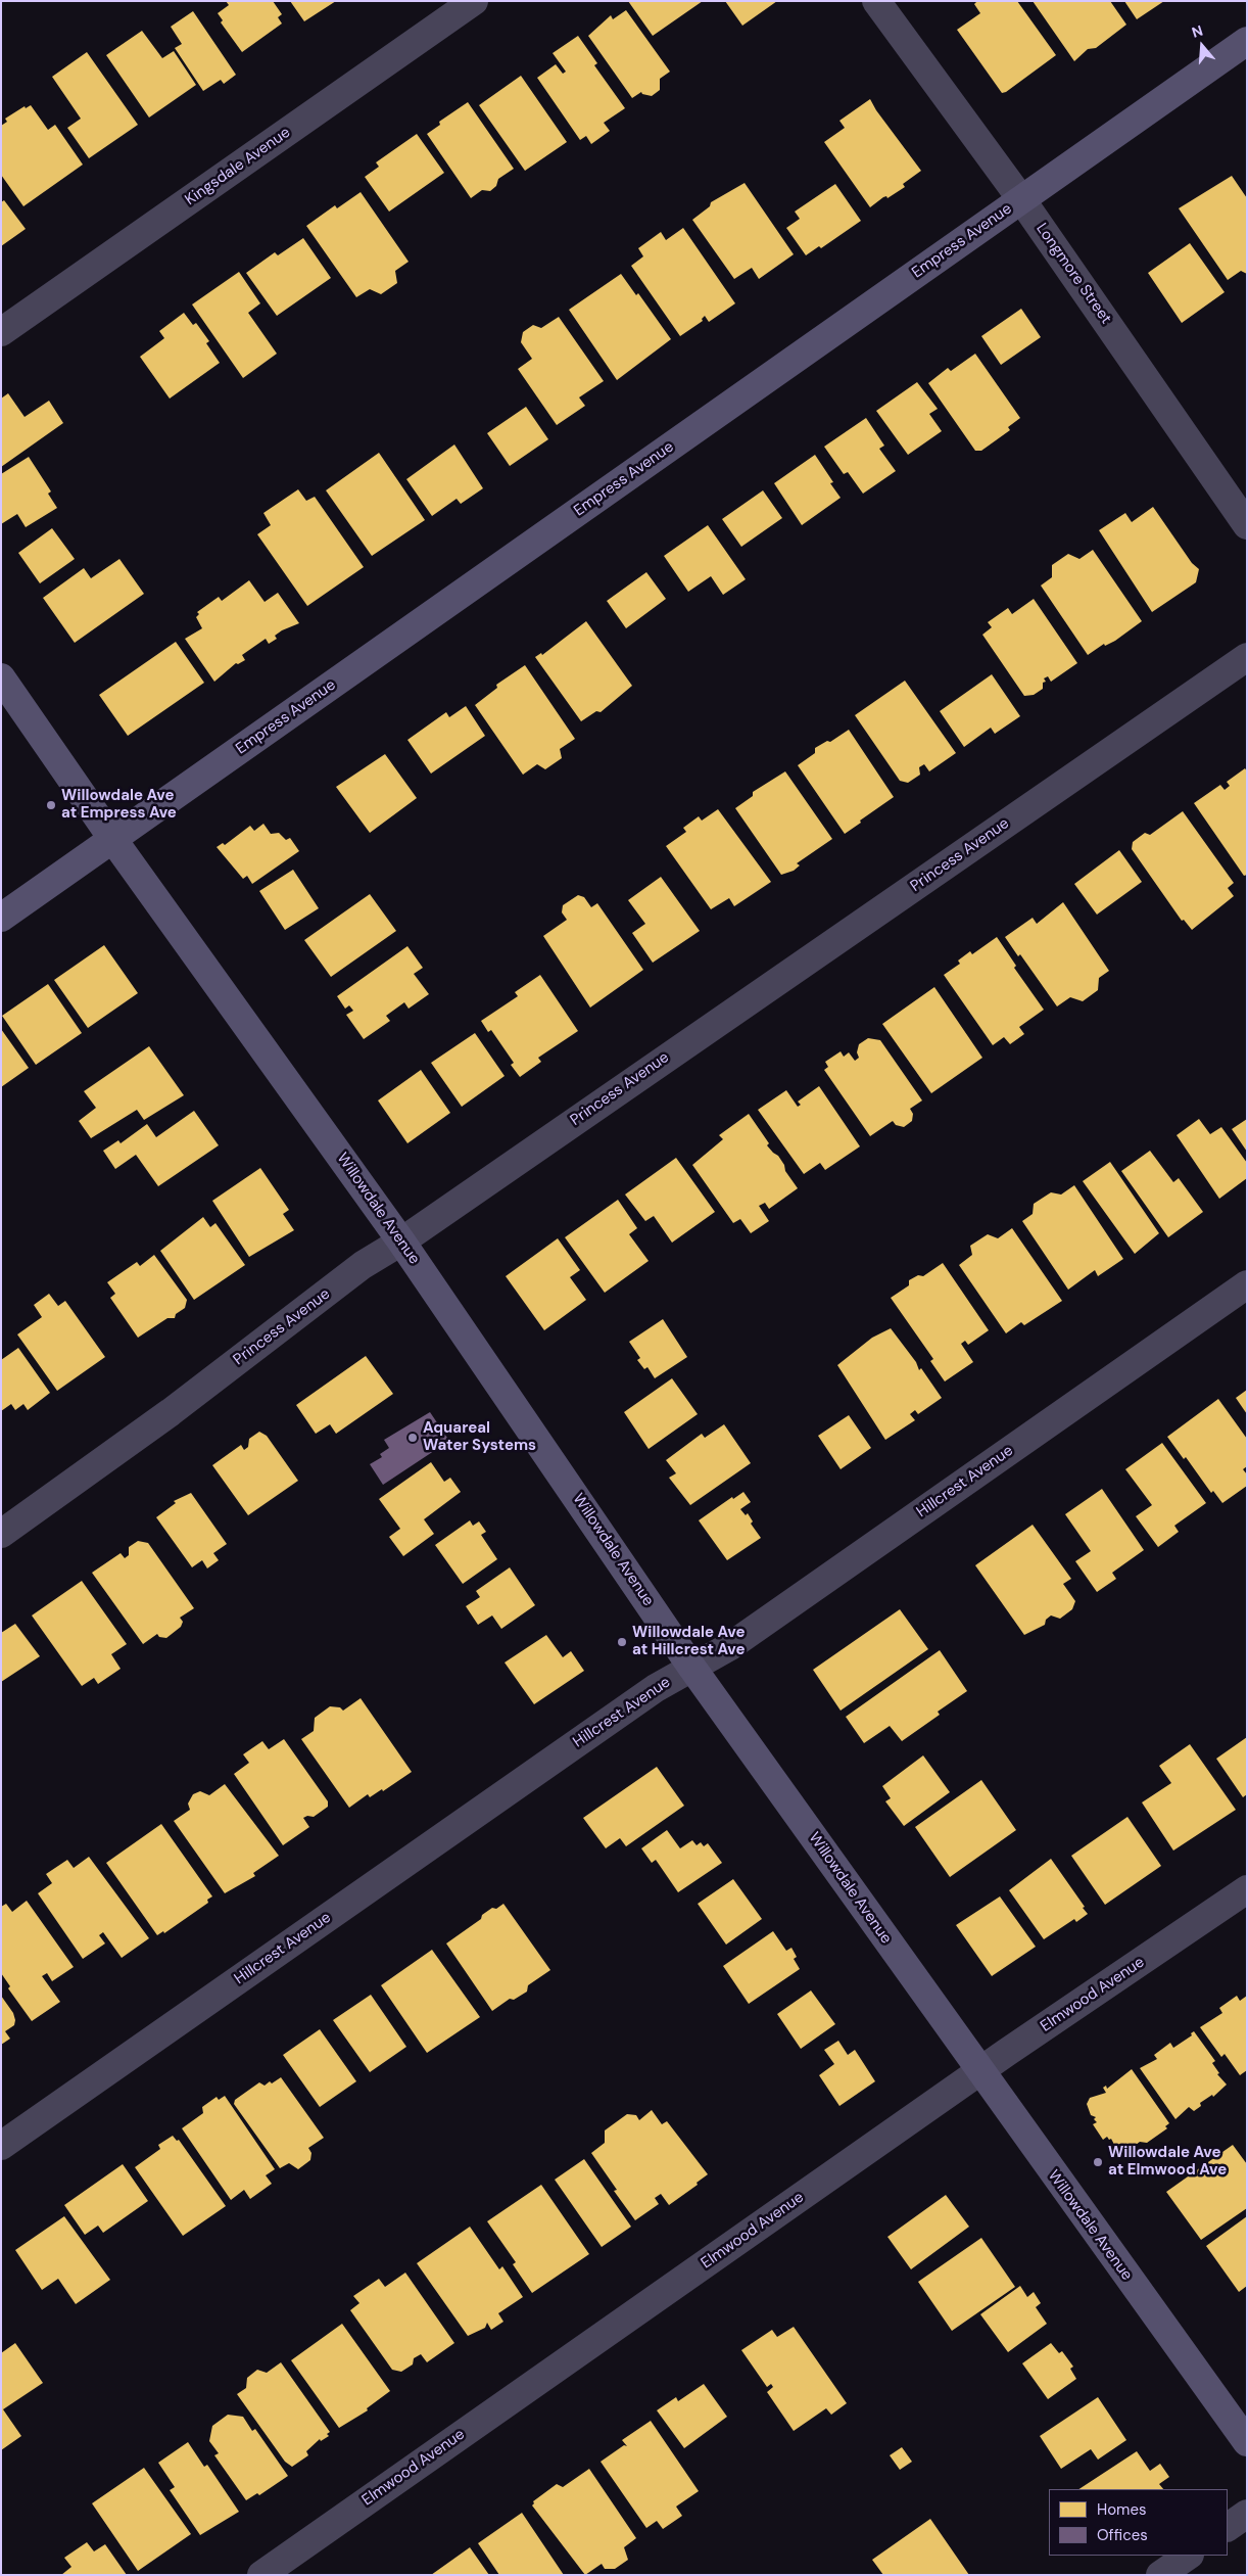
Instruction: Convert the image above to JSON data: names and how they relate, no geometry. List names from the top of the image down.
{
  "streets": {
    "street": [
      "Kingsdale Avenue",
      "Empress Avenue",
      "Longmore Street",
      "Princess Avenue",
      "Willowdale Avenue",
      "Hillcrest Avenue",
      "Elmwood Avenue"
    ]
  },
  "crossings": [
    ["Empress Avenue", "Longmore Street"],
    ["Empress Avenue", "Willowdale Avenue"],
    ["Princess Avenue", "Willowdale Avenue"],
    ["Willowdale Avenue", "Hillcrest Avenue"],
    ["Willowdale Avenue", "Elmwood Avenue"]
  ],
  "places": [
    "Willowdale Ave at Empress Ave",
    "Aquareal Water Systems",
    "Willowdale Ave at Hillcrest Ave",
    "Willowdale Ave at Elmwood Ave"
  ],
  "legend": ["Homes", "Offices"],
  "north": "top"
}
